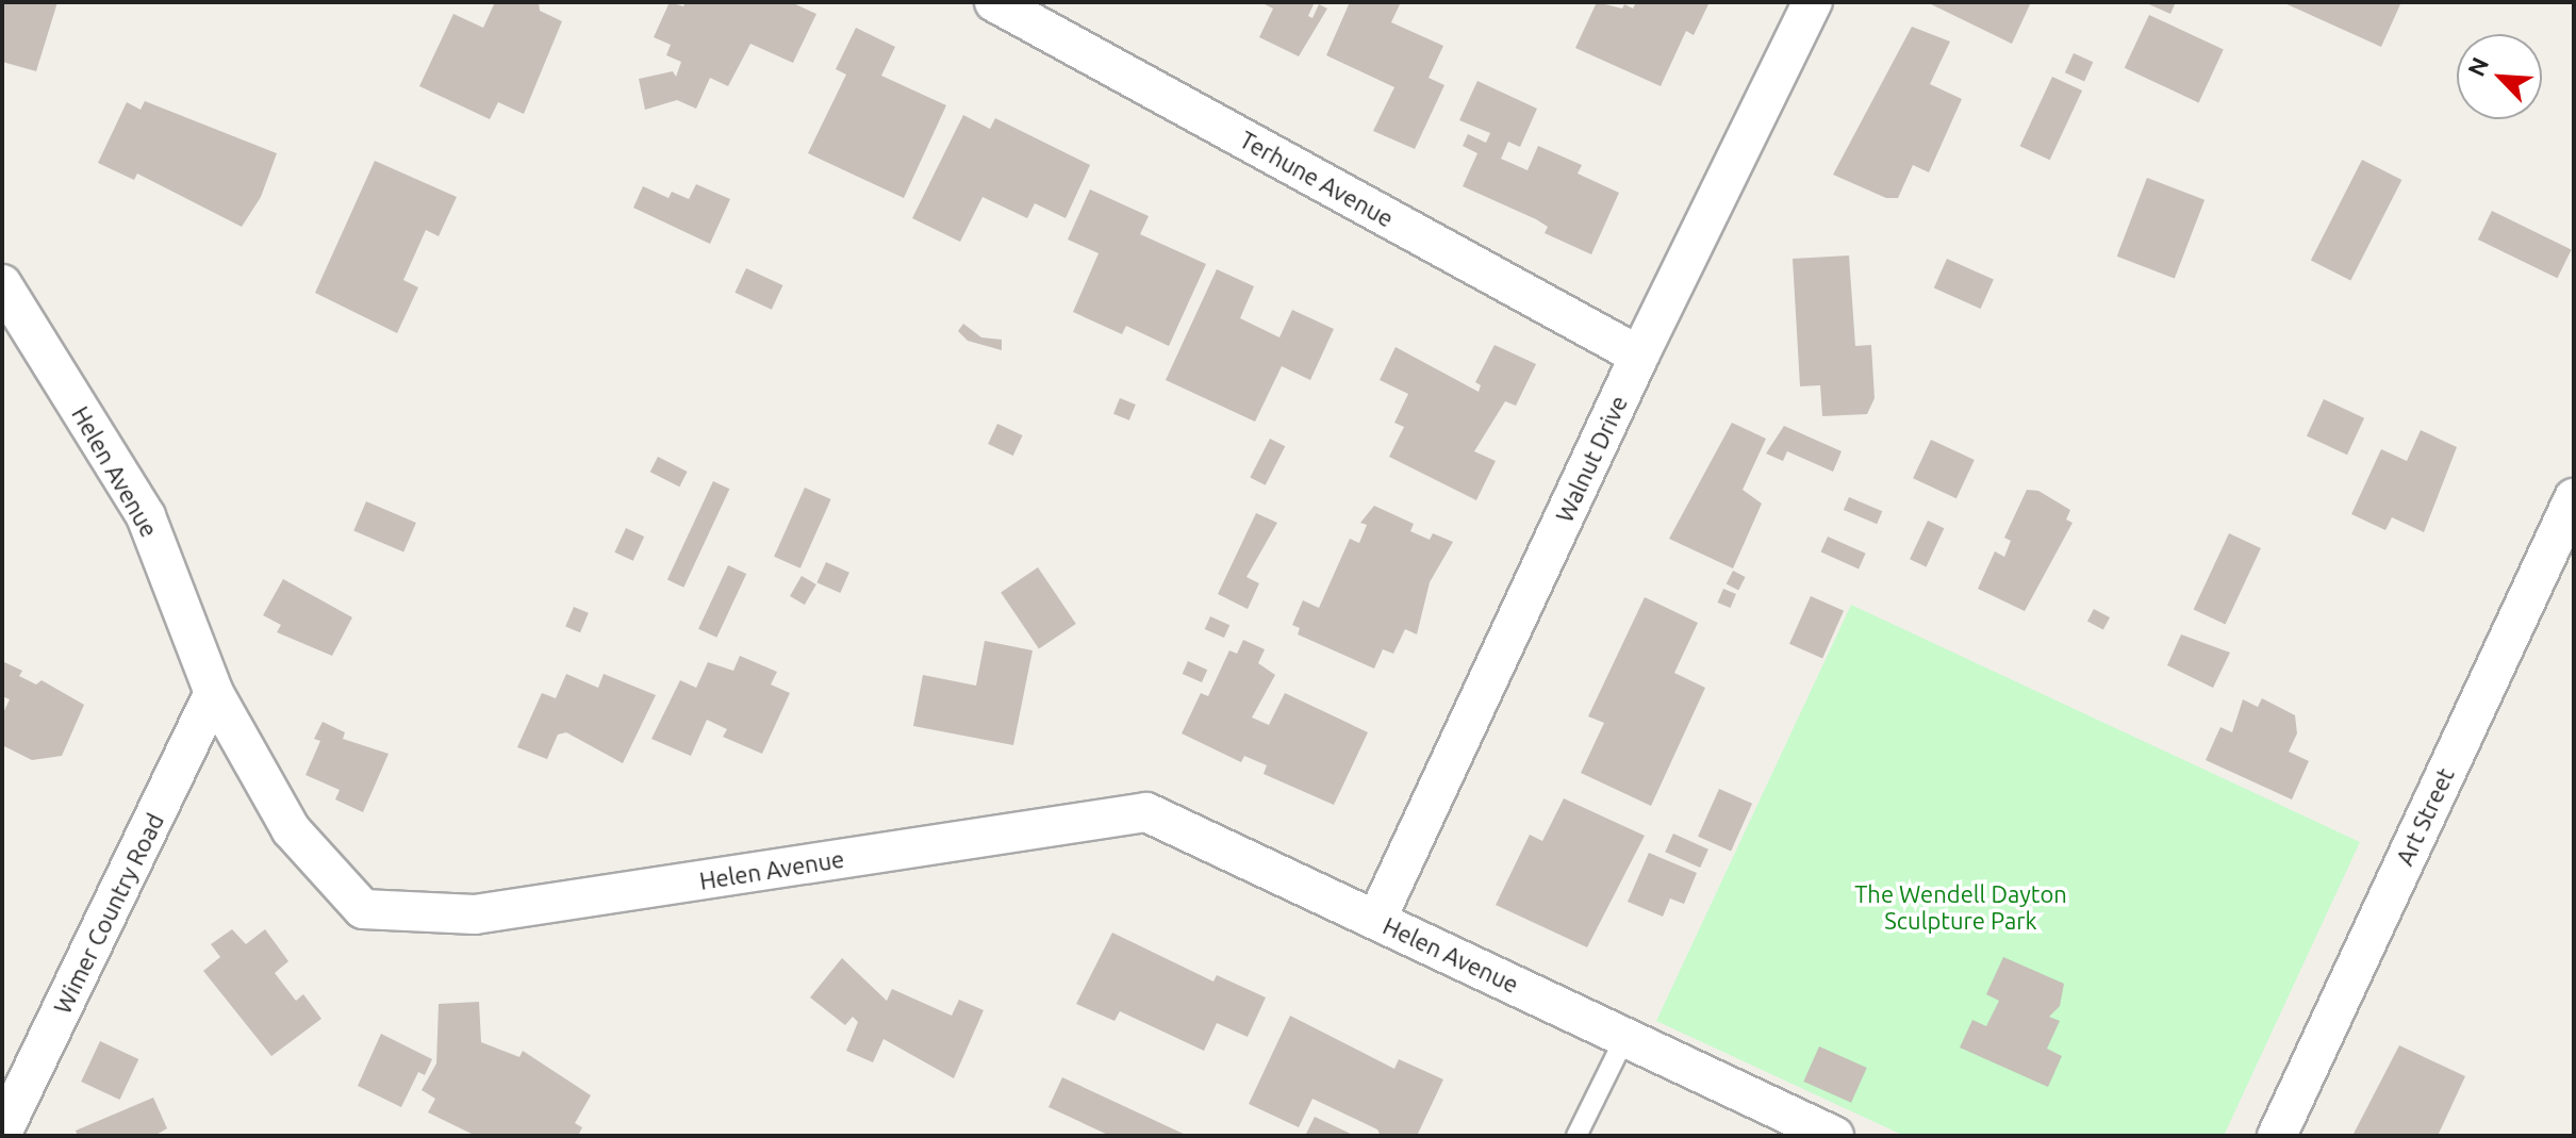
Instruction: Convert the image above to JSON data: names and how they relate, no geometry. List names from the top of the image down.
{
  "streets": {
    "street": [
      "Terhune Avenue",
      "Walnut Drive",
      "Helen Avenue",
      "Art Street",
      "Wimer Country Road"
    ]
  },
  "crossings": [
    ["Terhune Avenue", "Walnut Drive"],
    ["Walnut Drive", "Helen Avenue"],
    ["Helen Avenue", "Wimer Country Road"]
  ],
  "parks": ["The Wendell Dayton Sculpture Park"],
  "north": "top left"
}
